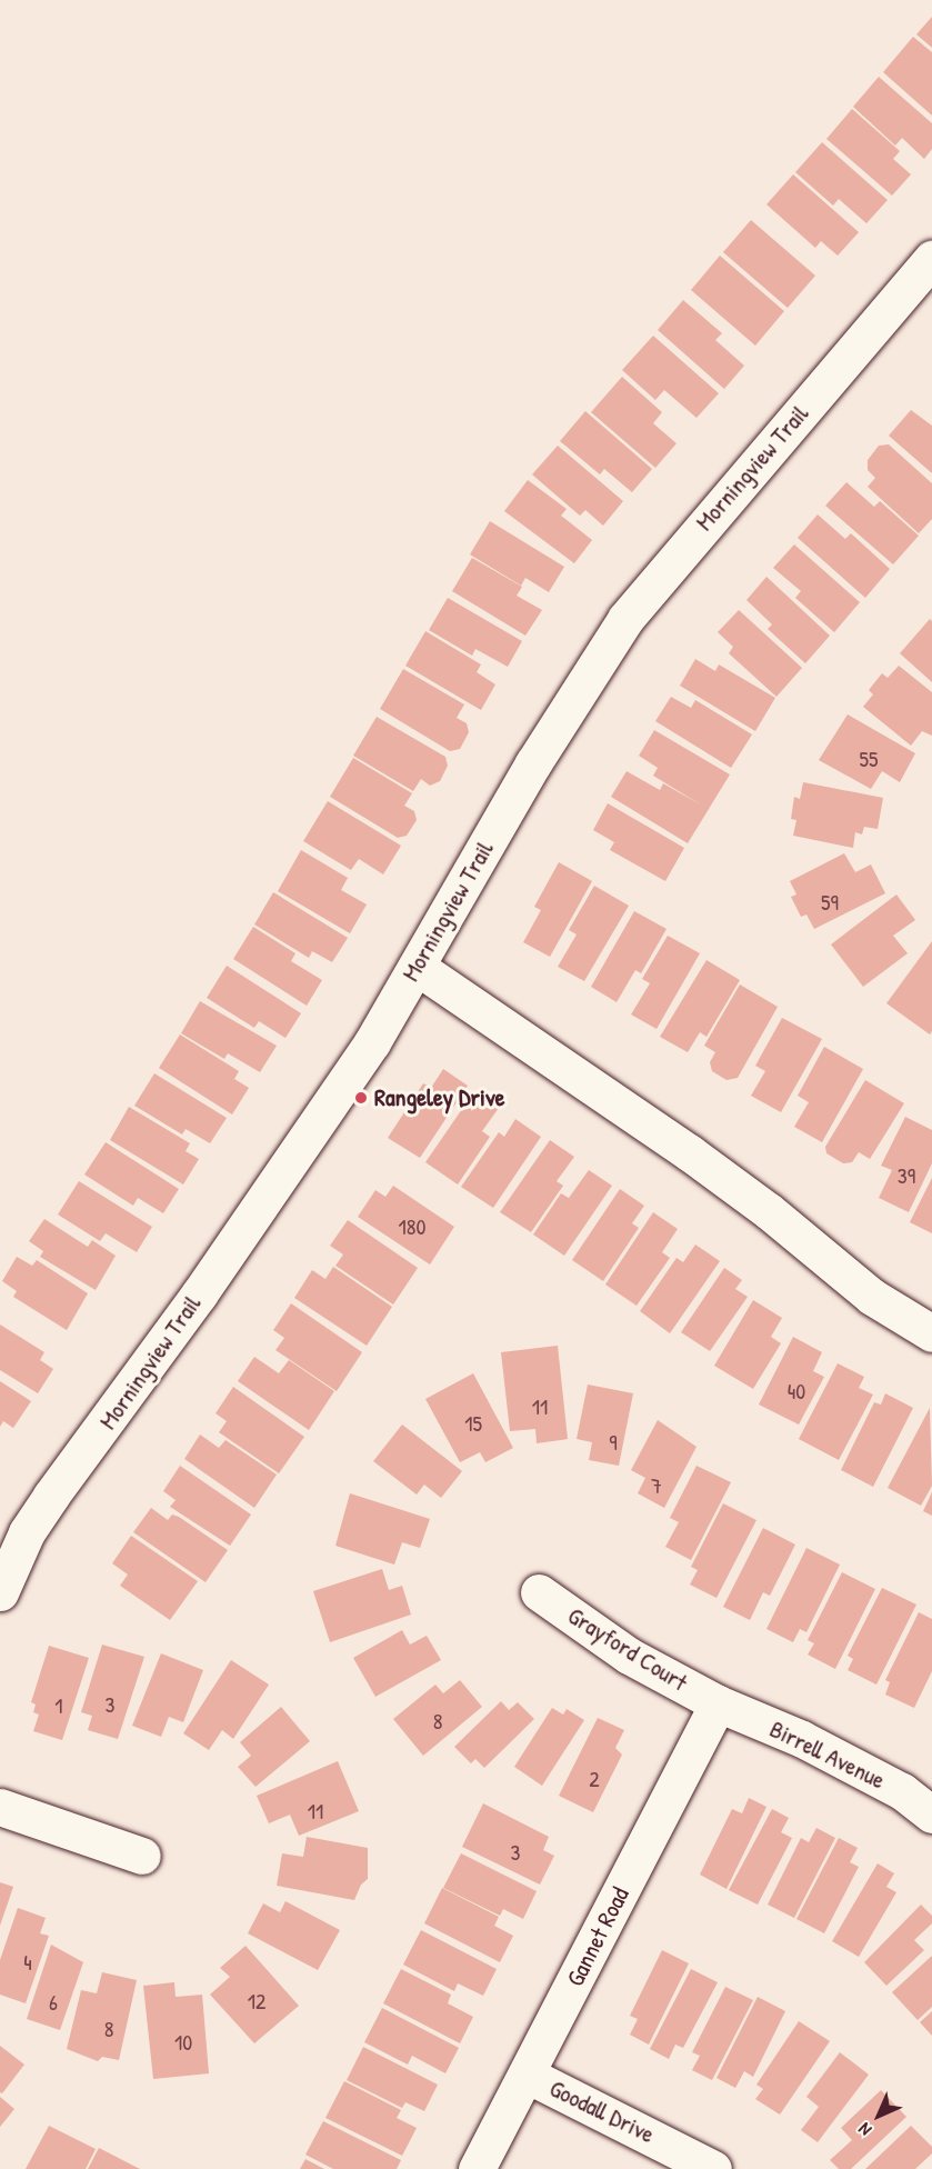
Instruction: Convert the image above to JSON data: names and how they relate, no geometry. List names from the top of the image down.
{
  "streets": {
    "street": [
      "Morningview Trail",
      "Grayford Court",
      "Birrell Avenue",
      "Gannet Road",
      "Goodall Drive"
    ]
  },
  "crossings": [
    ["Grayford Court", "Birrell Avenue"],
    ["Grayford Court", "Gannet Road"],
    ["Birrell Avenue", "Gannet Road"],
    ["Gannet Road", "Goodall Drive"]
  ],
  "places": ["Rangeley Drive"],
  "house_numbers": [
    "55",
    "59",
    "39",
    "180",
    "40",
    "11",
    "15",
    "9",
    "7",
    "3",
    "1",
    "8",
    "2",
    "11",
    "3",
    "4",
    "12",
    "6",
    "8",
    "10"
  ],
  "north": "bottom left"
}
